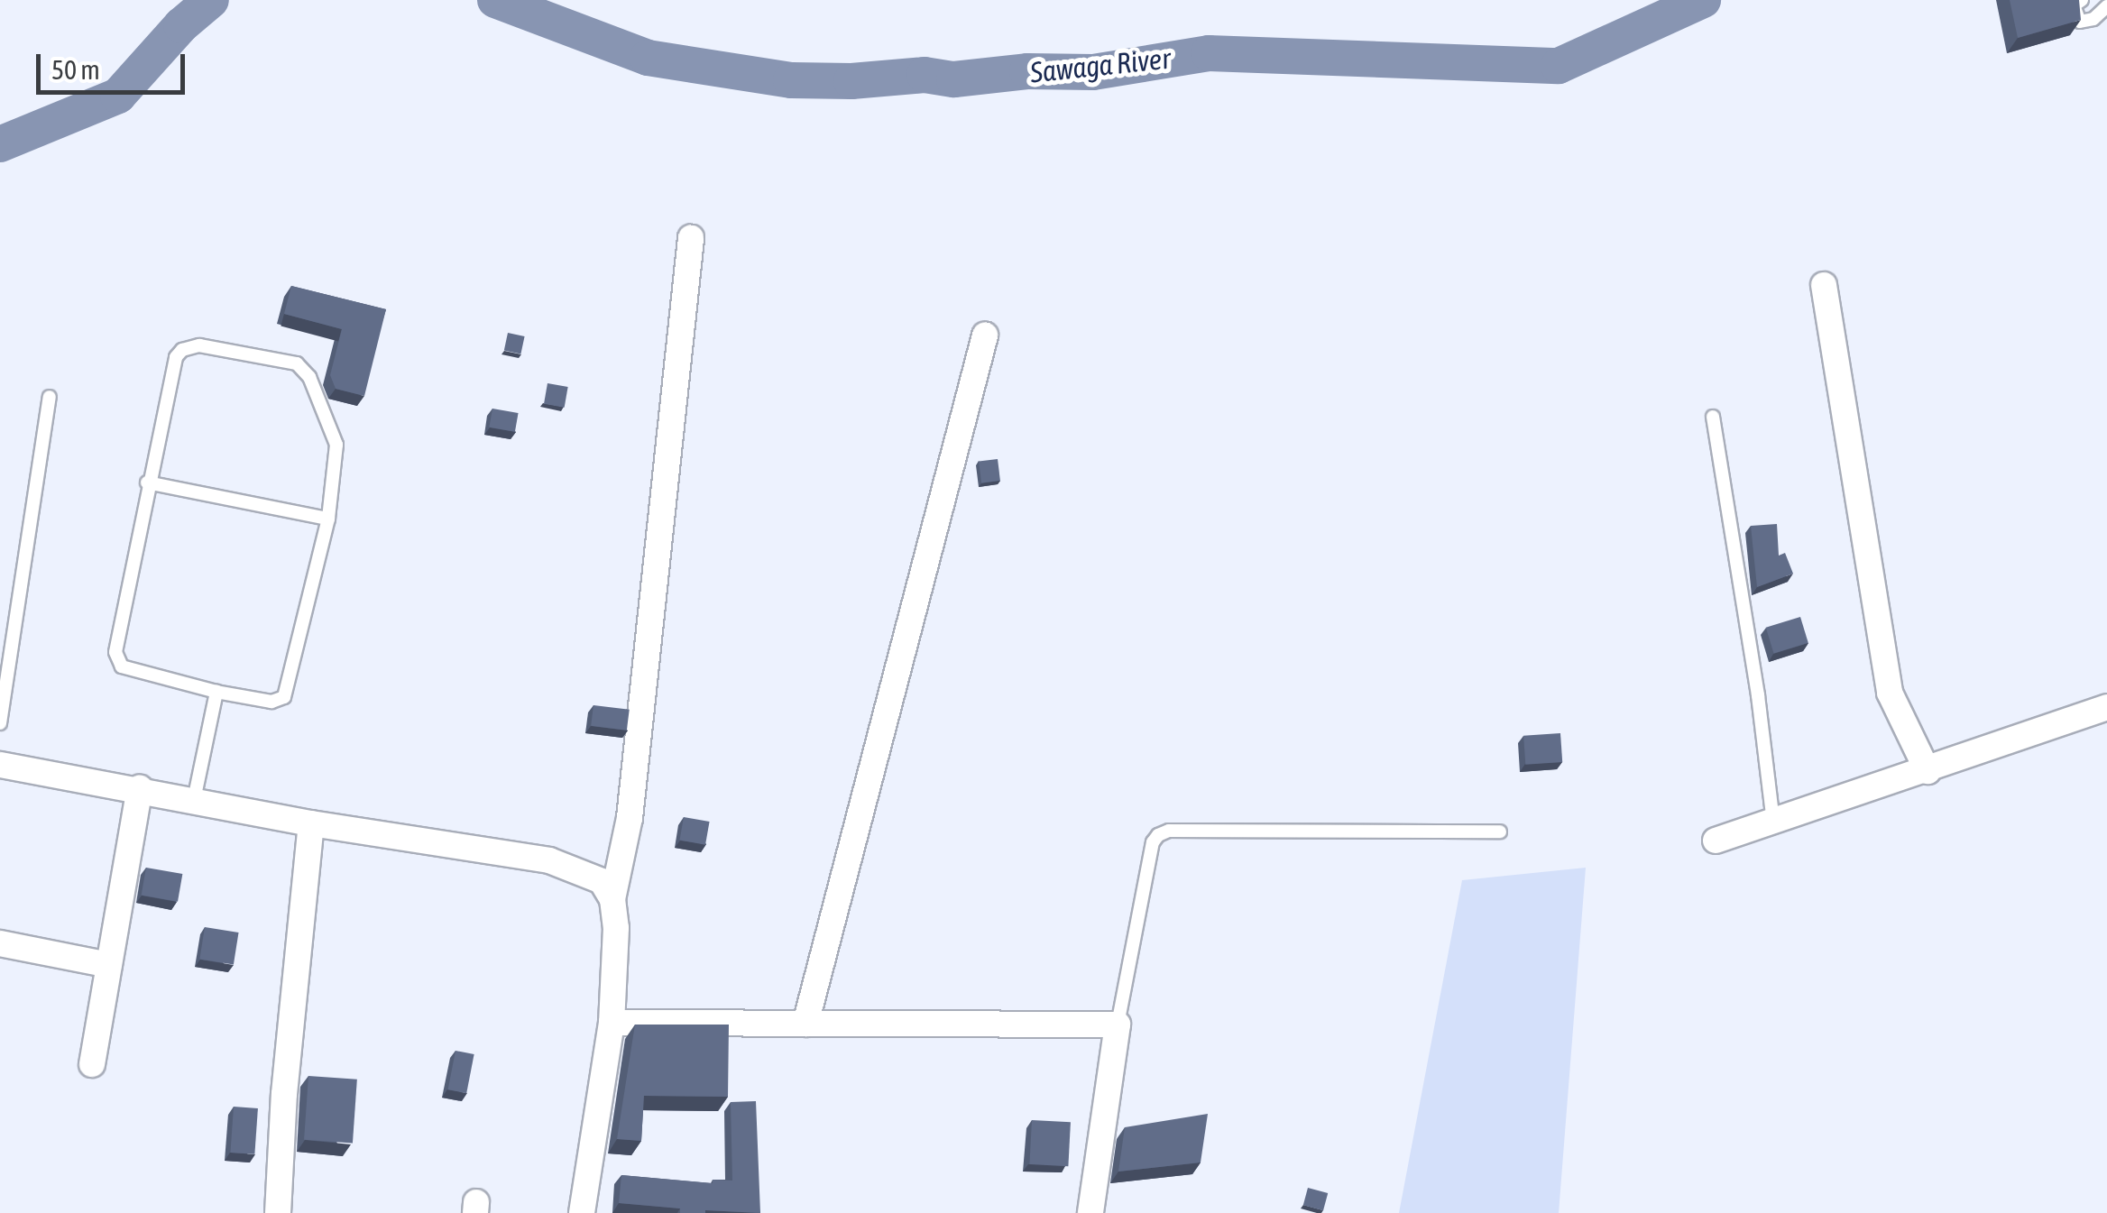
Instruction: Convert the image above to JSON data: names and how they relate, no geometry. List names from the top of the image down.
{
  "water": ["Sawaga River"],
  "scale_bar": "50 m"
}
